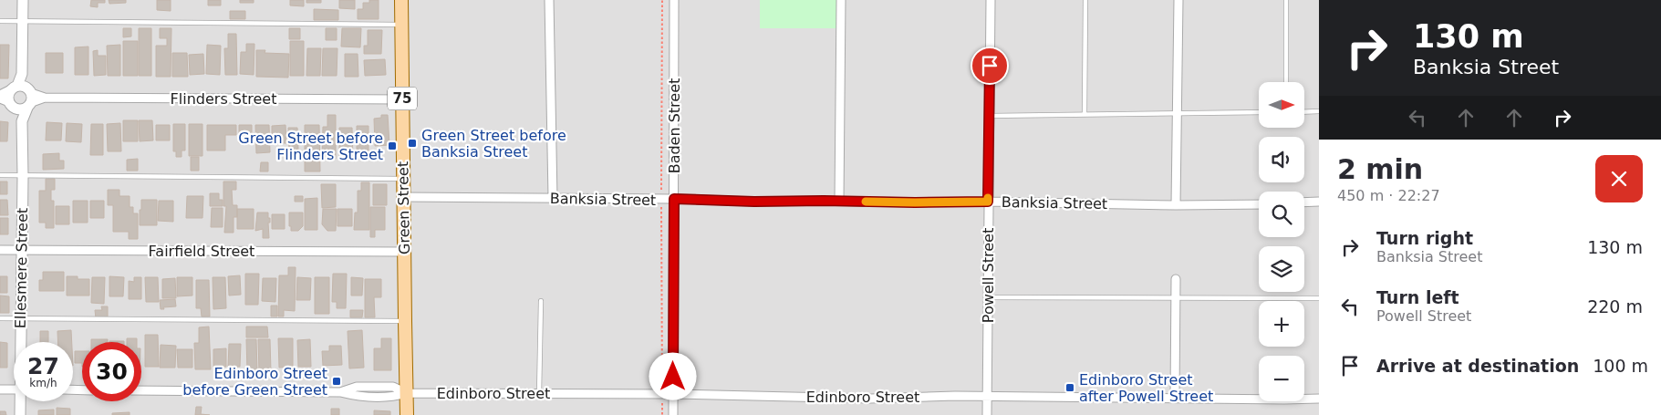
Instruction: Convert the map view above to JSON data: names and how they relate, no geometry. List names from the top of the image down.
{
  "streets": {
    "main road": ["75", "Green Street"],
    "street": [
      "Flinders Street",
      "Baden Street",
      "Banksia Street",
      "Fairfield Street",
      "Ellesmere Street",
      "Powell Street",
      "Edinboro Street"
    ]
  },
  "crossings": [
    ["Flinders Street", "Green Street"],
    ["Flinders Street", "Ellesmere Street"],
    ["Baden Street", "Banksia Street"],
    ["Baden Street", "Edinboro Street"],
    ["Banksia Street", "Green Street"],
    ["Banksia Street", "Powell Street"],
    ["Green Street", "Fairfield Street"],
    ["Green Street", "Edinboro Street"],
    ["Fairfield Street", "Ellesmere Street"],
    ["Powell Street", "Edinboro Street"]
  ],
  "places": {
    "transit": [
      "Green Street before Banksia Street",
      "Green Street before Flinders Street",
      "Edinboro Street before Green Street",
      "Edinboro Street after Powell Street"
    ]
  },
  "north": "right",
  "page": {
    "turn": ["130 m", "Banksia Street"],
    "map_buttons": ["+", "−"],
    "heading": ["2 min", "450 m · 22:27"],
    "list": [
      {
        "name": "Turn right",
        "note": "Banksia Street",
        "value": "130 m"
      },
      {
        "name": "Turn left",
        "note": "Powell Street",
        "value": "220 m"
      },
      {
        "name": "Arrive at destination",
        "value": "100 m"
      }
    ],
    "speed": "27 km/h",
    "limit": "30"
  }
}
